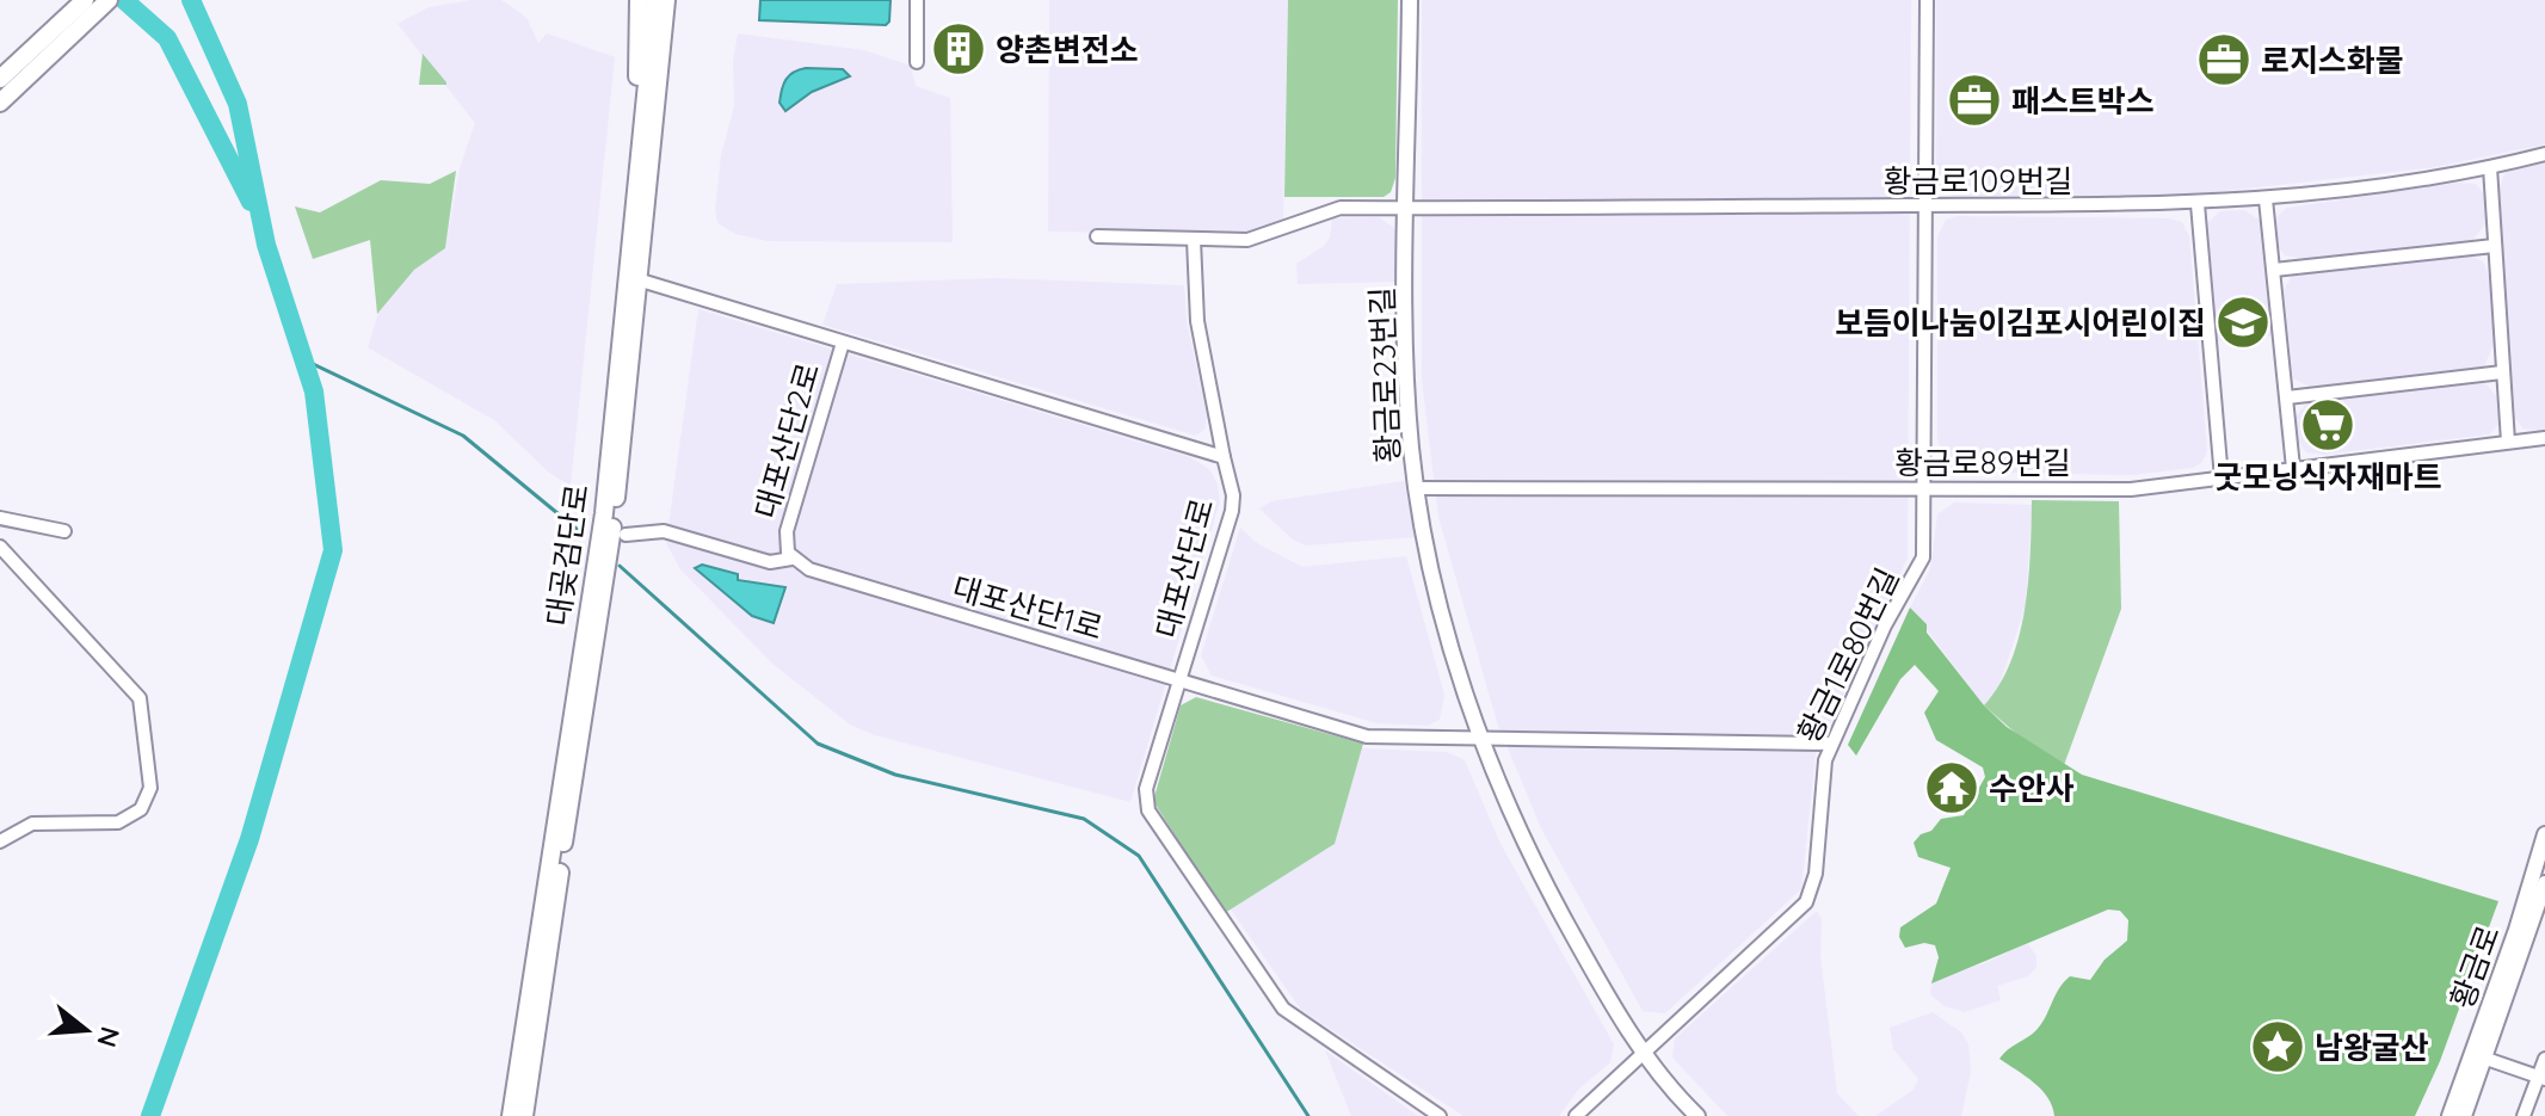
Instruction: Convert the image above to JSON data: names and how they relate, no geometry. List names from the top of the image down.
{
  "streets": {
    "main road": ["대곶검단로"],
    "street": [
      "황금로109번길",
      "황금로23번길",
      "대포산단2로",
      "황금로89번길",
      "대포산단로",
      "대포산단1로",
      "황금1로80번길",
      "황금로"
    ]
  },
  "crossings": [
    ["황금로109번길", "황금로23번길"],
    ["황금로109번길", "대포산단로"],
    ["황금로109번길", "황금1로80번길"],
    ["황금로23번길", "황금로89번길"],
    ["황금로23번길", "대포산단1로"],
    ["황금로23번길", "황금1로80번길"],
    ["대포산단2로", "대포산단1로"],
    ["황금로89번길", "황금1로80번길"],
    ["대포산단로", "대포산단1로"]
  ],
  "places": {
    "building": ["양촌변전소"],
    "office": ["로지스화물", "패스트박스"],
    "school or university": ["보듬이나눔이김포시어린이집"],
    "supermarket": ["굿모닝식자재마트"],
    "temple": ["수안사"],
    "place": ["남왕굴산"]
  },
  "north": "right"
}
